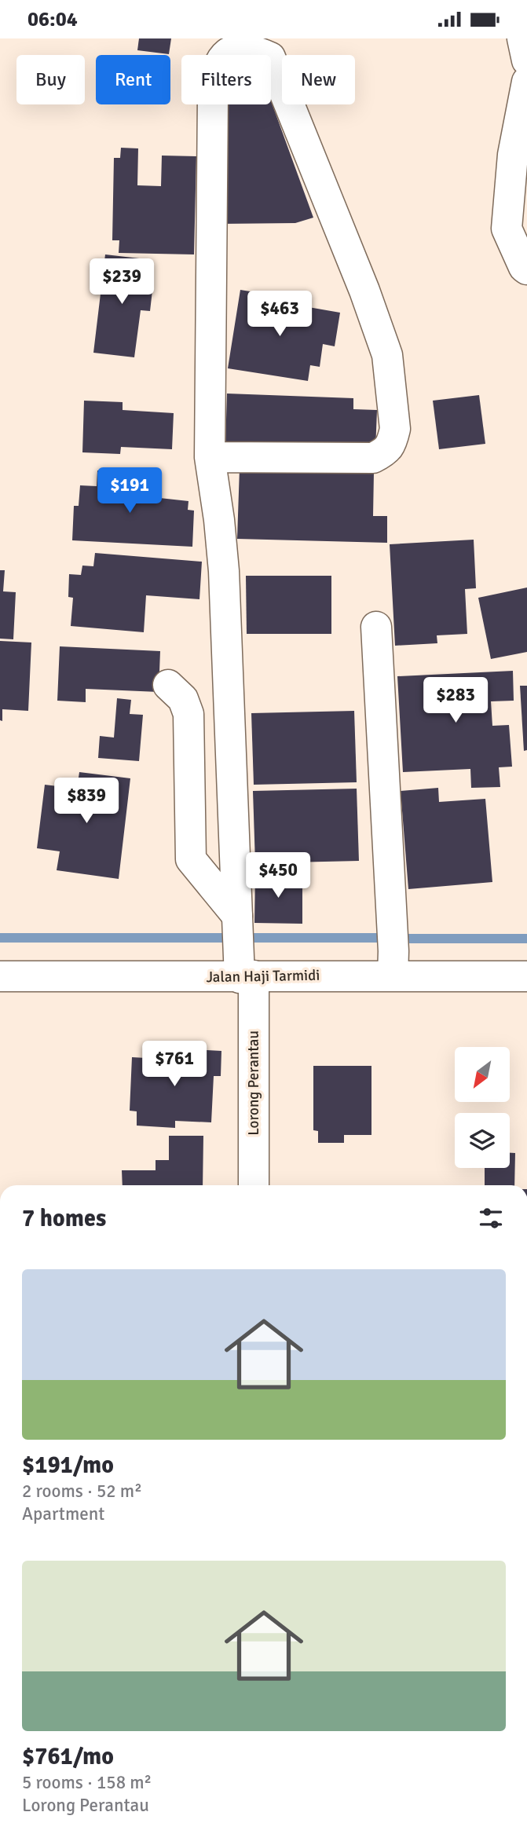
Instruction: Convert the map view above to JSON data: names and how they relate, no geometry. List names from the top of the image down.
{
  "streets": {
    "street": ["Jalan Haji Tarmidi", "Lorong Perantau"]
  },
  "crossings": [
    ["Jalan Haji Tarmidi", "Lorong Perantau"]
  ],
  "north": "bottom left",
  "page": {
    "status": "06:04",
    "chip": [
      "Buy",
      "Rent",
      "Filters",
      "New"
    ],
    "price": [
      "$239",
      "$463",
      "$191",
      "$283",
      "$839",
      "$450",
      "$761"
    ],
    "heading": "7 homes",
    "list": [
      {
        "name": "$191/mo",
        "note": "2 rooms · 52 m² · Apartment"
      },
      {
        "name": "$761/mo",
        "note": "5 rooms · 158 m² · Lorong Perantau"
      }
    ]
  }
}
